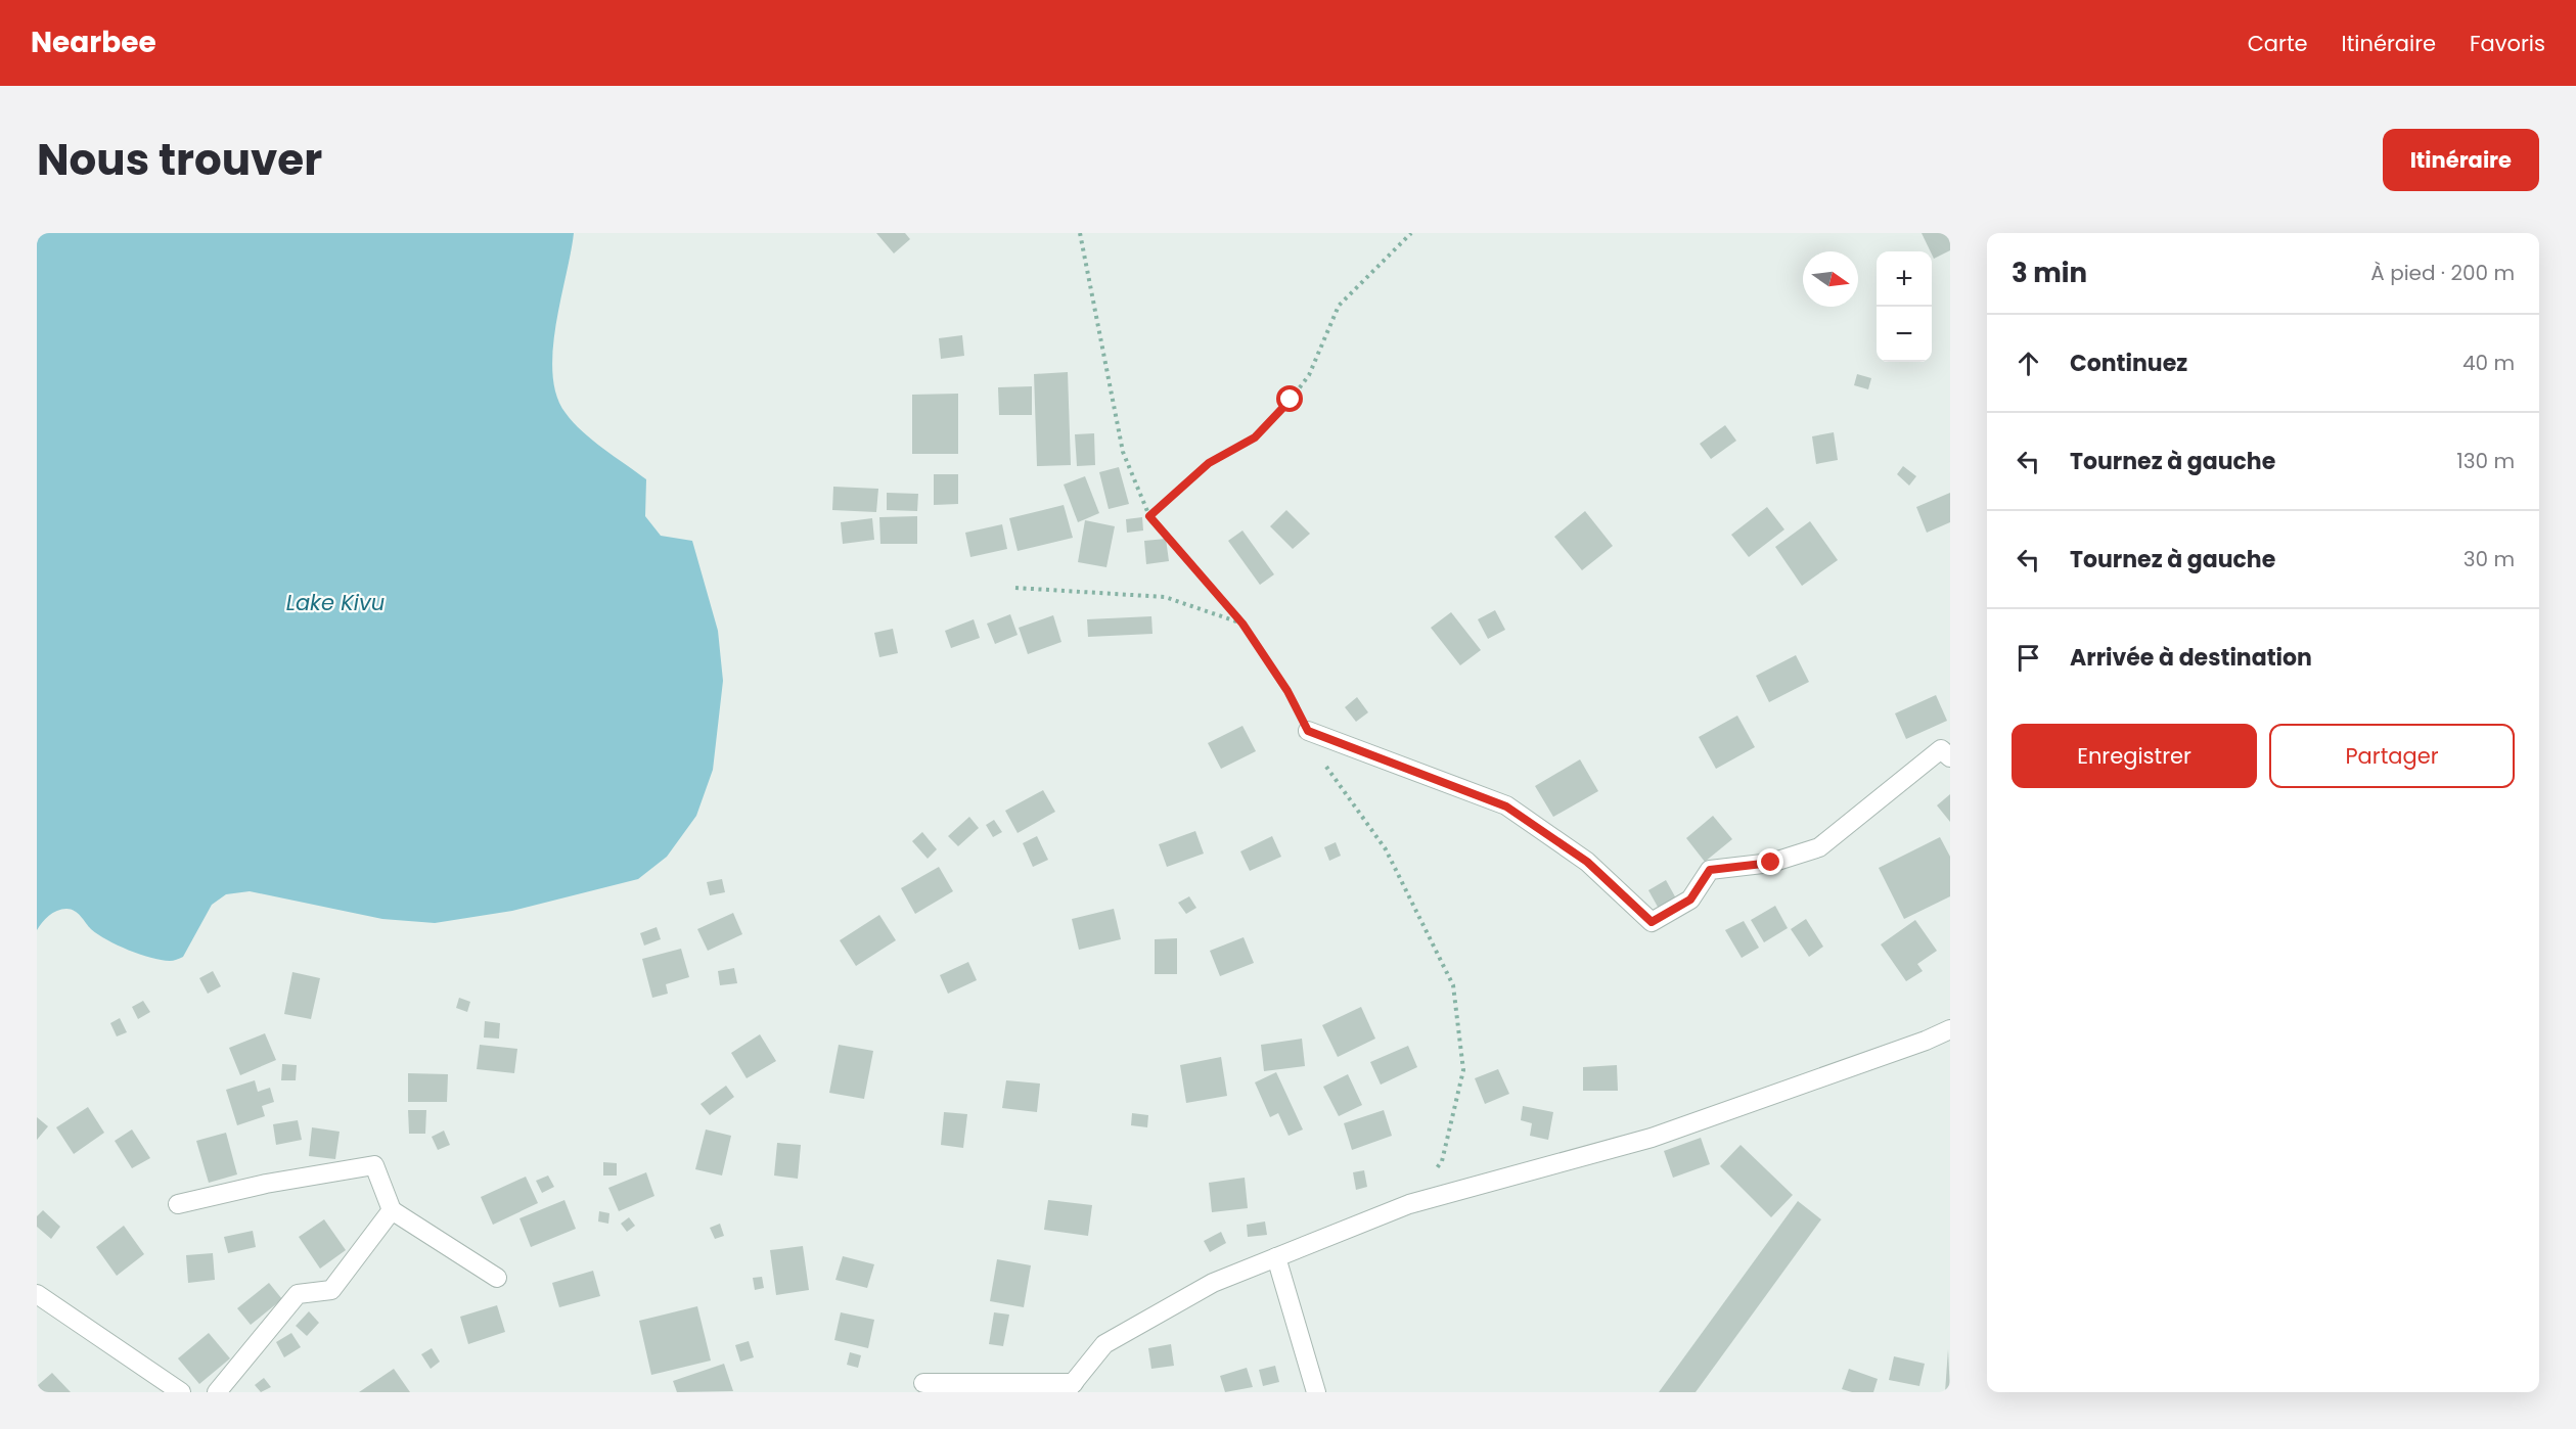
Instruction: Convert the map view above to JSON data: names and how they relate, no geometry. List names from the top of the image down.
{
  "water": ["Lake Kivu"],
  "north": "right",
  "page": {
    "header": "Nearbee",
    "nav": ["Carte", "Itinéraire", "Favoris"],
    "title": "Nous trouver",
    "buttons": [
      "Itinéraire",
      ["Enregistrer", "Partager"]
    ],
    "heading": ["3 min", "À pied · 200 m"],
    "map_buttons": ["+", "−"],
    "list": [
      ["Continuez", "40 m"],
      ["Tournez à gauche", "130 m"],
      ["Tournez à gauche", "30 m"],
      "Arrivée à destination"
    ]
  }
}
